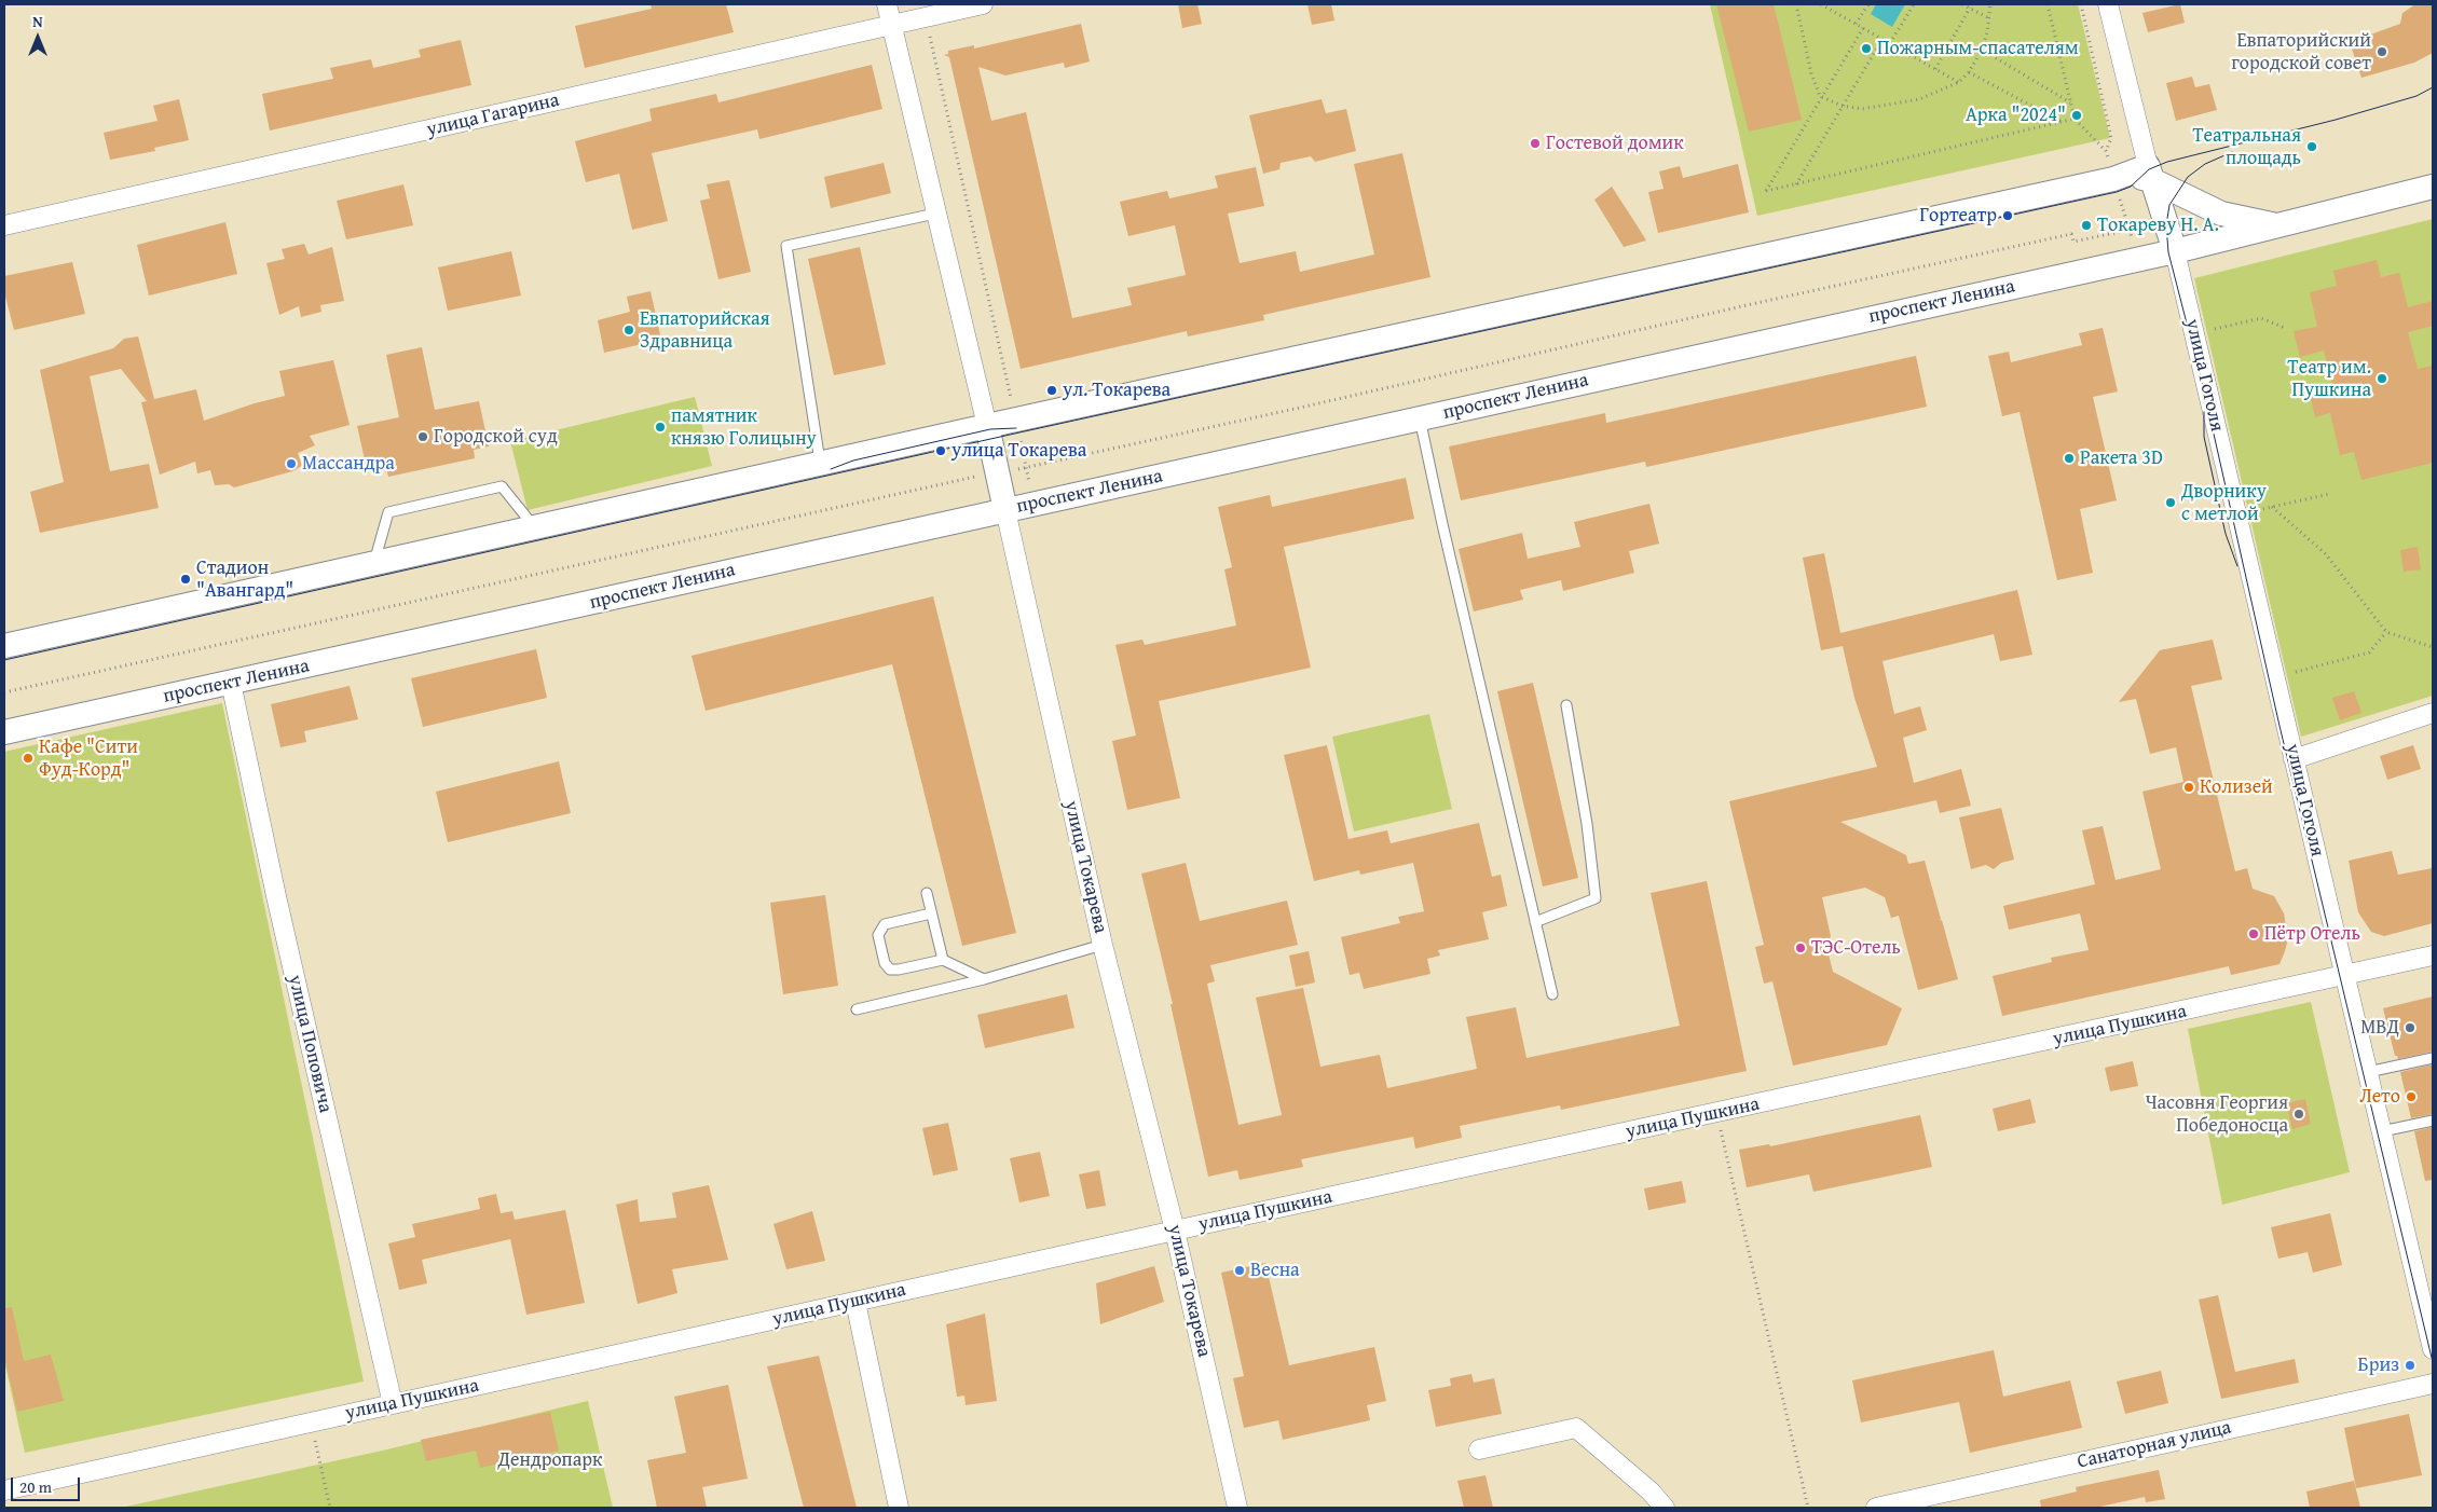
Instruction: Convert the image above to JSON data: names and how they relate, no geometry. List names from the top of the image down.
{
  "streets": {
    "street": [
      "улица Гагарина",
      "проспект Ленина",
      "улица Гоголя",
      "улица Токарева",
      "улица Пушкина",
      "улица Поповича",
      "Санаторная улица"
    ]
  },
  "crossings": [
    ["улица Гагарина", "улица Токарева"],
    ["проспект Ленина", "улица Гоголя"],
    ["проспект Ленина", "улица Токарева"],
    ["проспект Ленина", "улица Поповича"],
    ["улица Гоголя", "улица Пушкина"],
    ["улица Токарева", "улица Пушкина"],
    ["улица Пушкина", "улица Поповича"]
  ],
  "parks": ["Дендропарк"],
  "places": [
    "Пожарным-спасателям",
    "Евпаторийский городской совет",
    "Арка \"2024\"",
    "Гостевой домик",
    "Театральная площадь",
    "Гортеатр",
    "Токареву Н. А.",
    "Евпаторийская Здравница",
    "Театр им. Пушкина",
    "ул. Токарева",
    "памятник князю Голицыну",
    "Городской суд",
    "улица Токарева",
    "Ракета 3D",
    "Массандра",
    "Дворнику с метлой",
    "Стадион \"Авангард\"",
    "Кафе \"Сити Фуд-Корд\"",
    "Колизей",
    "Пётр Отель",
    "ТЭС-Отель",
    "МВД",
    "Лето",
    "Часовня Георгия Победоносца",
    "Весна",
    "Бриз"
  ],
  "scale_bar": "20 m",
  "north": "top"
}
